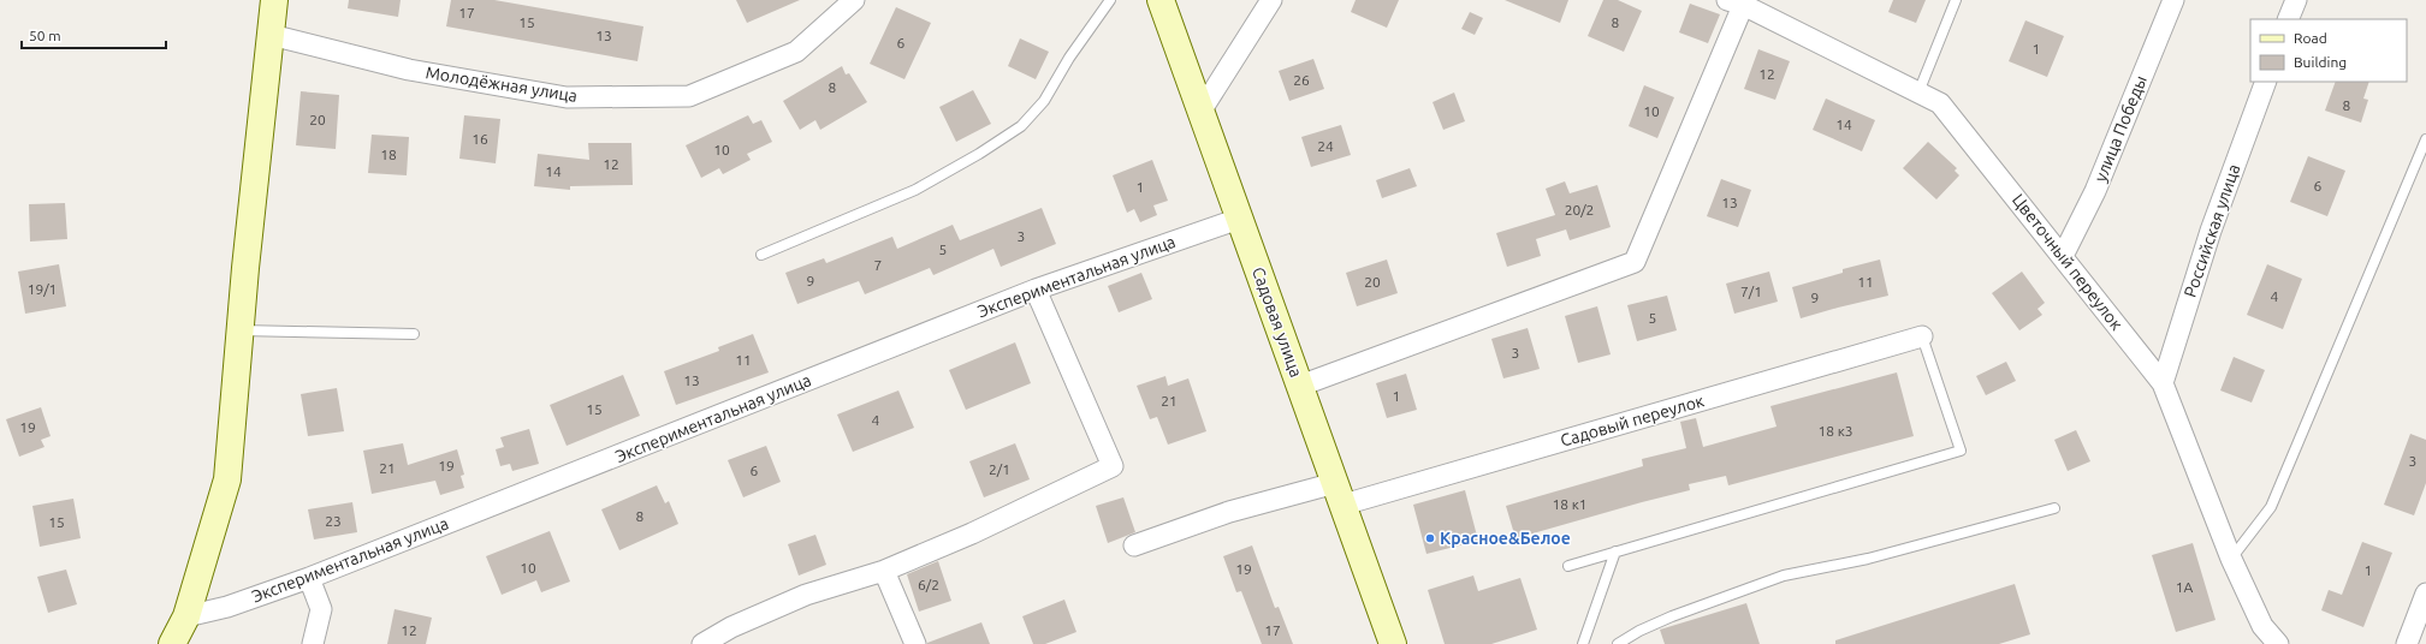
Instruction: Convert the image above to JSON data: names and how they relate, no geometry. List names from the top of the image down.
{
  "streets": {
    "main road": ["Садовая улица"],
    "street": [
      "Молодёжная улица",
      "улица Победы",
      "Российская улица",
      "Цветочный переулок",
      "Экспериментальная улица",
      "Садовый переулок"
    ]
  },
  "crossings": [
    ["улица Победы", "Цветочный переулок"],
    ["Российская улица", "Цветочный переулок"],
    ["Экспериментальная улица", "Садовая улица"],
    ["Садовая улица", "Садовый переулок"]
  ],
  "places": ["Красное&Белое"],
  "house_numbers": [
    "17",
    "15",
    "8",
    "13",
    "6",
    "1",
    "12",
    "26",
    "8",
    "8",
    "10",
    "20",
    "14",
    "16",
    "24",
    "10",
    "18",
    "12",
    "14",
    "6",
    "1",
    "13",
    "20/2",
    "3",
    "5",
    "7",
    "9",
    "20",
    "11",
    "19/1",
    "7/1",
    "4",
    "9",
    "5",
    "3",
    "11",
    "13",
    "1",
    "21",
    "15",
    "4",
    "19",
    "18 к3",
    "3",
    "19",
    "21",
    "2/1",
    "6",
    "18 к1",
    "8",
    "23",
    "15",
    "10",
    "19",
    "1",
    "6/2",
    "1А",
    "12",
    "17"
  ],
  "legend": ["Road", "Building"],
  "scale_bar": "50 m"
}
